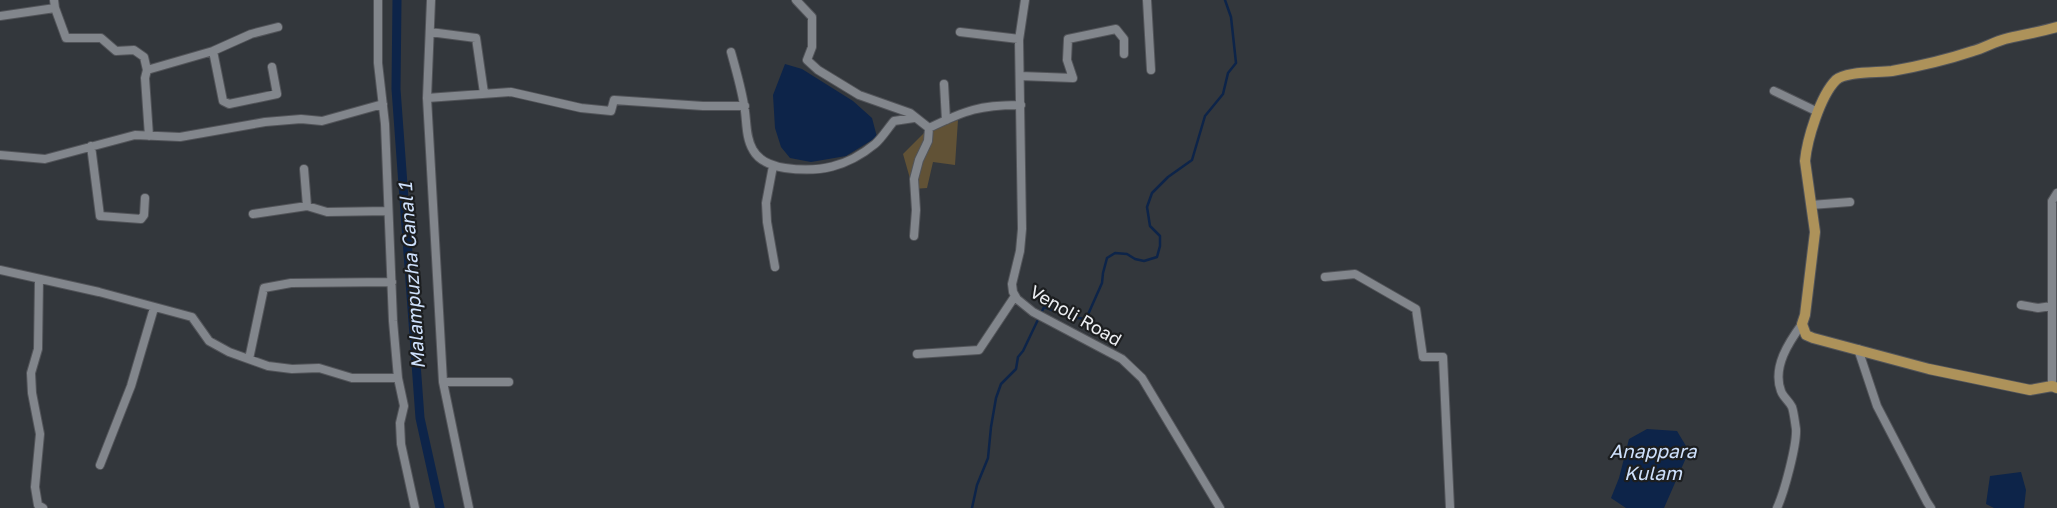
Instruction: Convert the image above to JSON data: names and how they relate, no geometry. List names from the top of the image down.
{
  "streets": {
    "street": ["Venoli Road"]
  },
  "water": ["Malampuzha Canal 1", "Anappara Kulam"]
}
